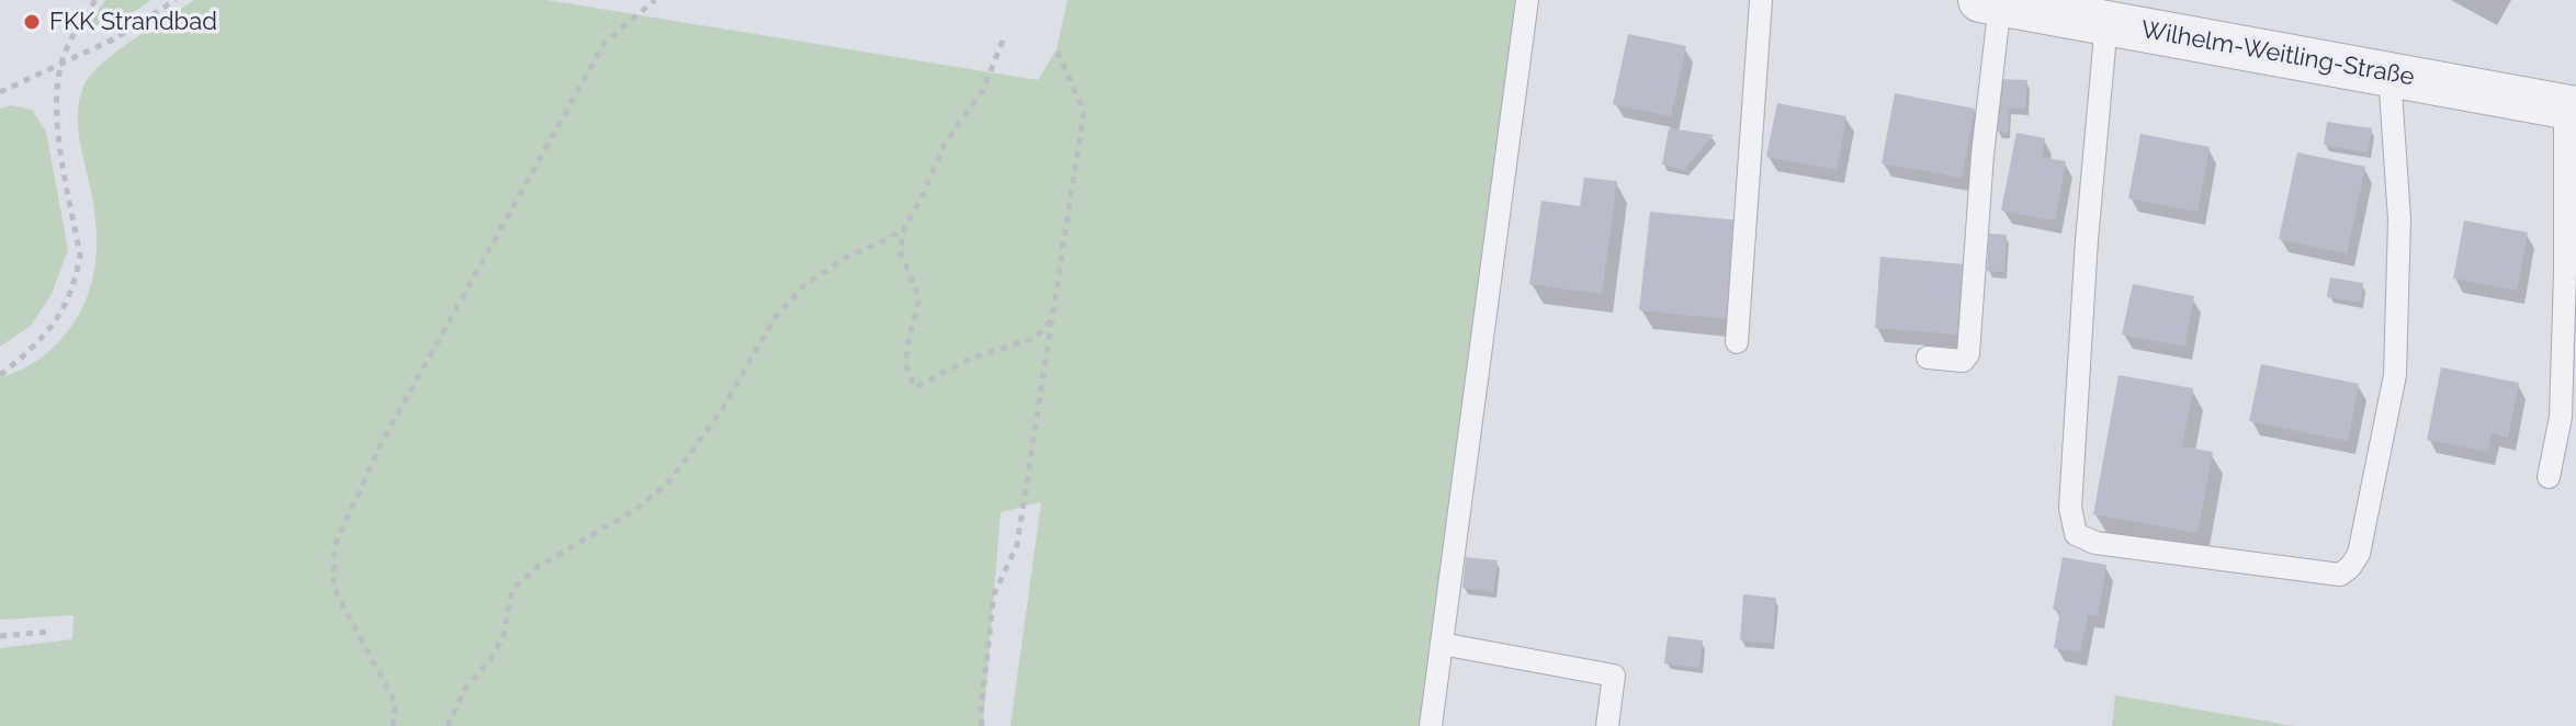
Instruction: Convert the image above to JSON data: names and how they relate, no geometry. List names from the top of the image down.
{
  "streets": {
    "street": ["Wilhelm-Weitling-Straße"]
  },
  "places": ["FKK Strandbad"]
}
